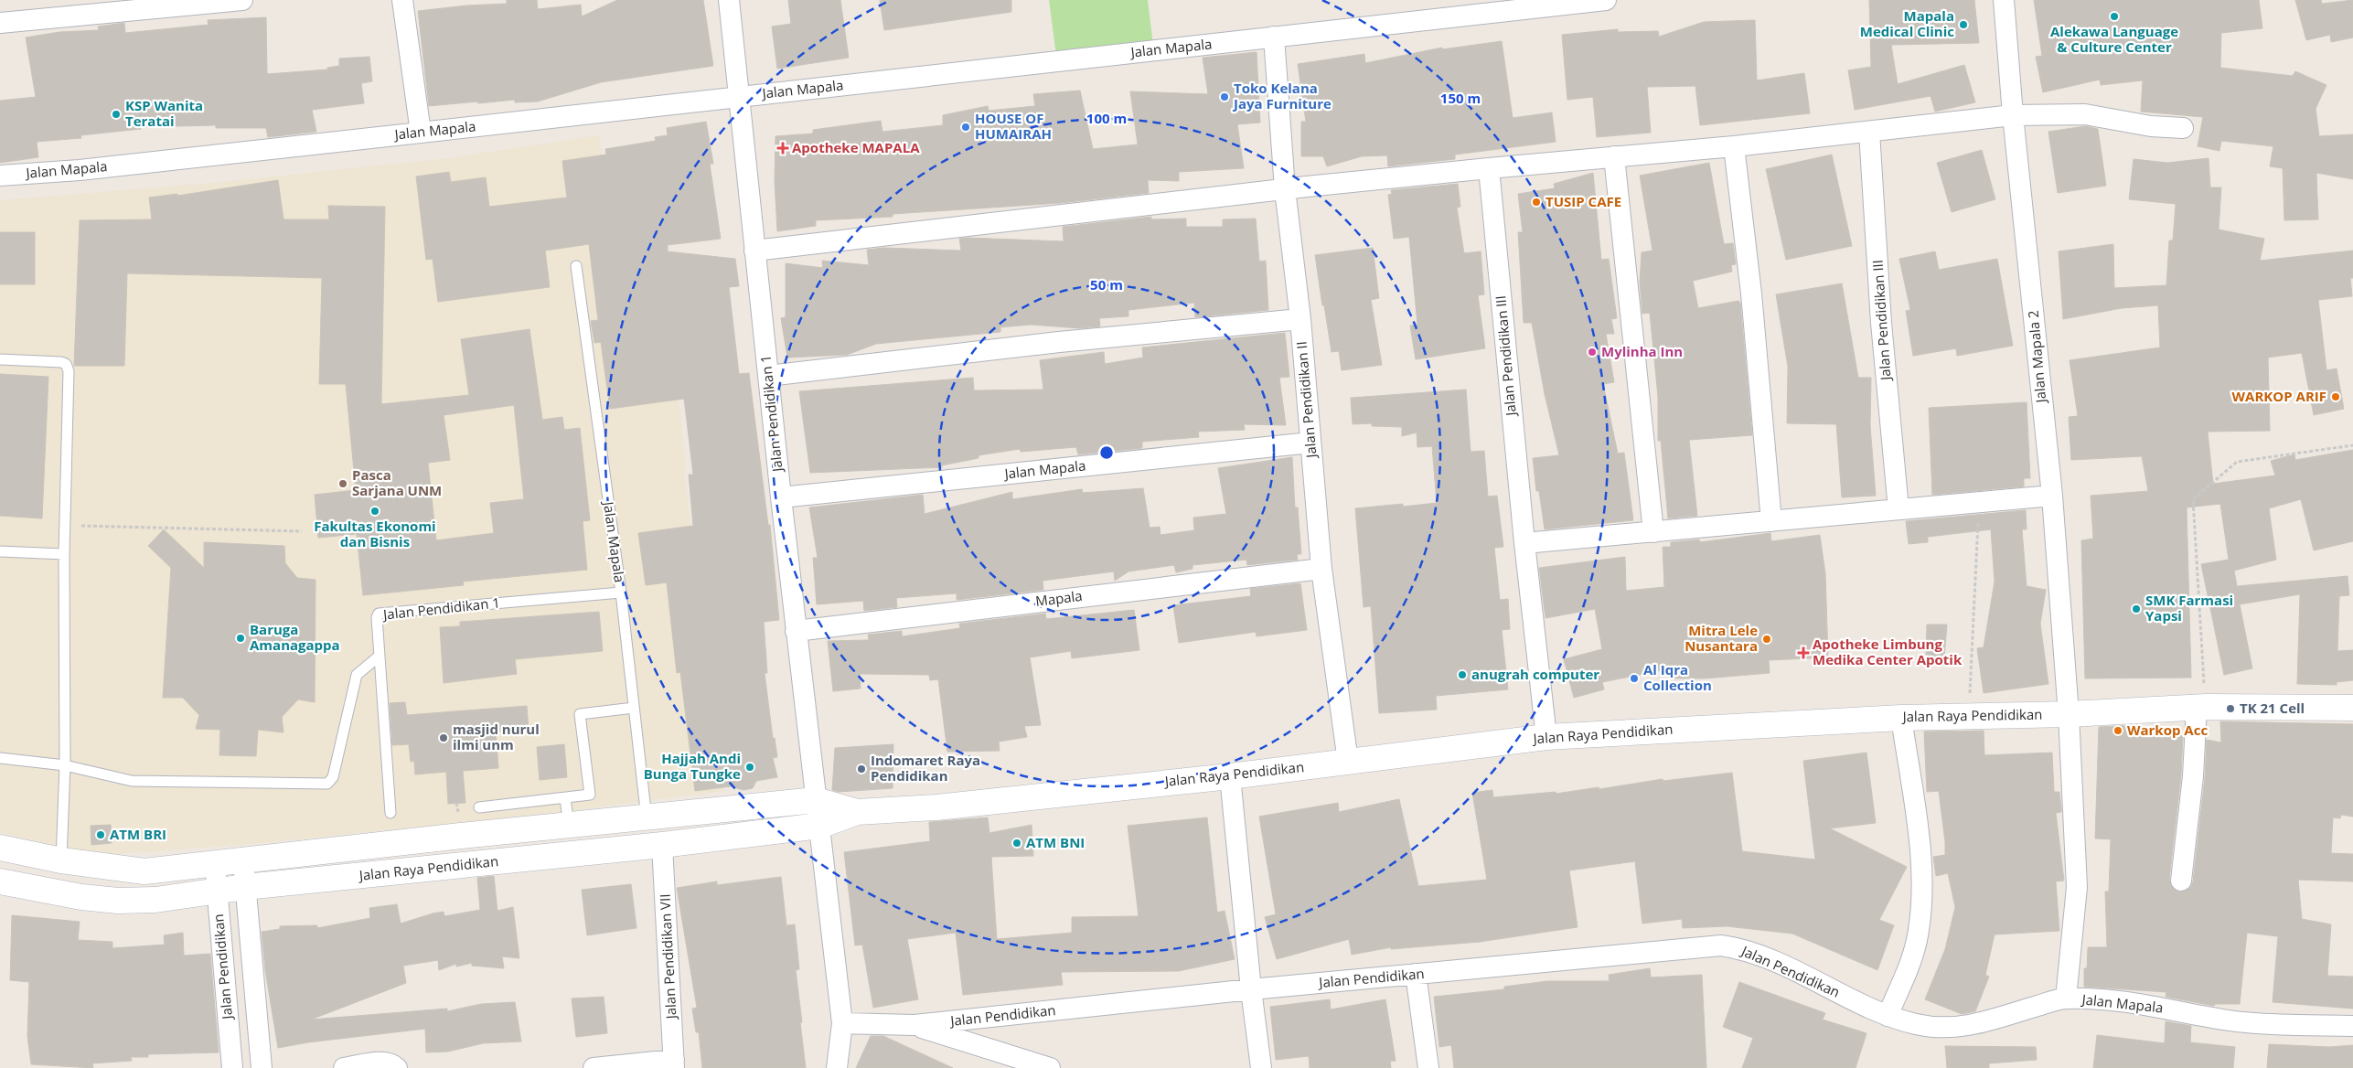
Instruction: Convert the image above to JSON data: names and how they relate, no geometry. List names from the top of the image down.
{
  "streets": {
    "street": [
      "Jalan Mapala",
      "Jalan Pendidikan III",
      "Jalan Mapala 2",
      "Jalan Pendidikan II",
      "Jalan Pendidikan 1",
      "Mapala",
      "Jalan Raya Pendidikan",
      "Jalan Pendidikan VII",
      "Jalan Pendidikan"
    ]
  },
  "crossings": [
    ["Jalan Mapala", "Jalan Mapala 2"],
    ["Jalan Mapala", "Jalan Pendidikan II"],
    ["Jalan Mapala", "Jalan Pendidikan 1"],
    ["Jalan Mapala", "Jalan Raya Pendidikan"],
    ["Jalan Mapala", "Jalan Pendidikan"],
    ["Jalan Pendidikan III", "Jalan Raya Pendidikan"],
    ["Jalan Mapala 2", "Jalan Raya Pendidikan"],
    ["Jalan Pendidikan II", "Mapala"],
    ["Jalan Pendidikan II", "Jalan Raya Pendidikan"],
    ["Jalan Pendidikan 1", "Mapala"],
    ["Jalan Pendidikan 1", "Jalan Raya Pendidikan"],
    ["Jalan Raya Pendidikan", "Jalan Pendidikan VII"],
    ["Jalan Raya Pendidikan", "Jalan Pendidikan"]
  ],
  "places": {
    "other": [
      "Alekawa Language & Culture Center",
      "Mapala Medical Clinic",
      "Toko Kelana Jaya Furniture",
      "KSP Wanita Teratai",
      "HOUSE OF HUMAIRAH",
      "TUSIP CAFE",
      "Mylinha Inn",
      "WARKOP ARIF",
      "Pasca Sarjana UNM",
      "Fakultas Ekonomi dan Bisnis",
      "SMK Farmasi Yapsi",
      "Baruga Amanagappa",
      "Mitra Lele Nusantara",
      "anugrah computer",
      "Al Iqra Collection",
      "TK 21 Cell",
      "Warkop Acc",
      "masjid nurul ilmi unm",
      "Hajjah Andi Bunga Tungke",
      "Indomaret Raya Pendidikan",
      "ATM BRI",
      "ATM BNI"
    ],
    "health": ["Apotheke MAPALA", "Apotheke Limbung Medika Center Apotik"]
  },
  "rings": ["150 m", "100 m", "50 m"]
}
